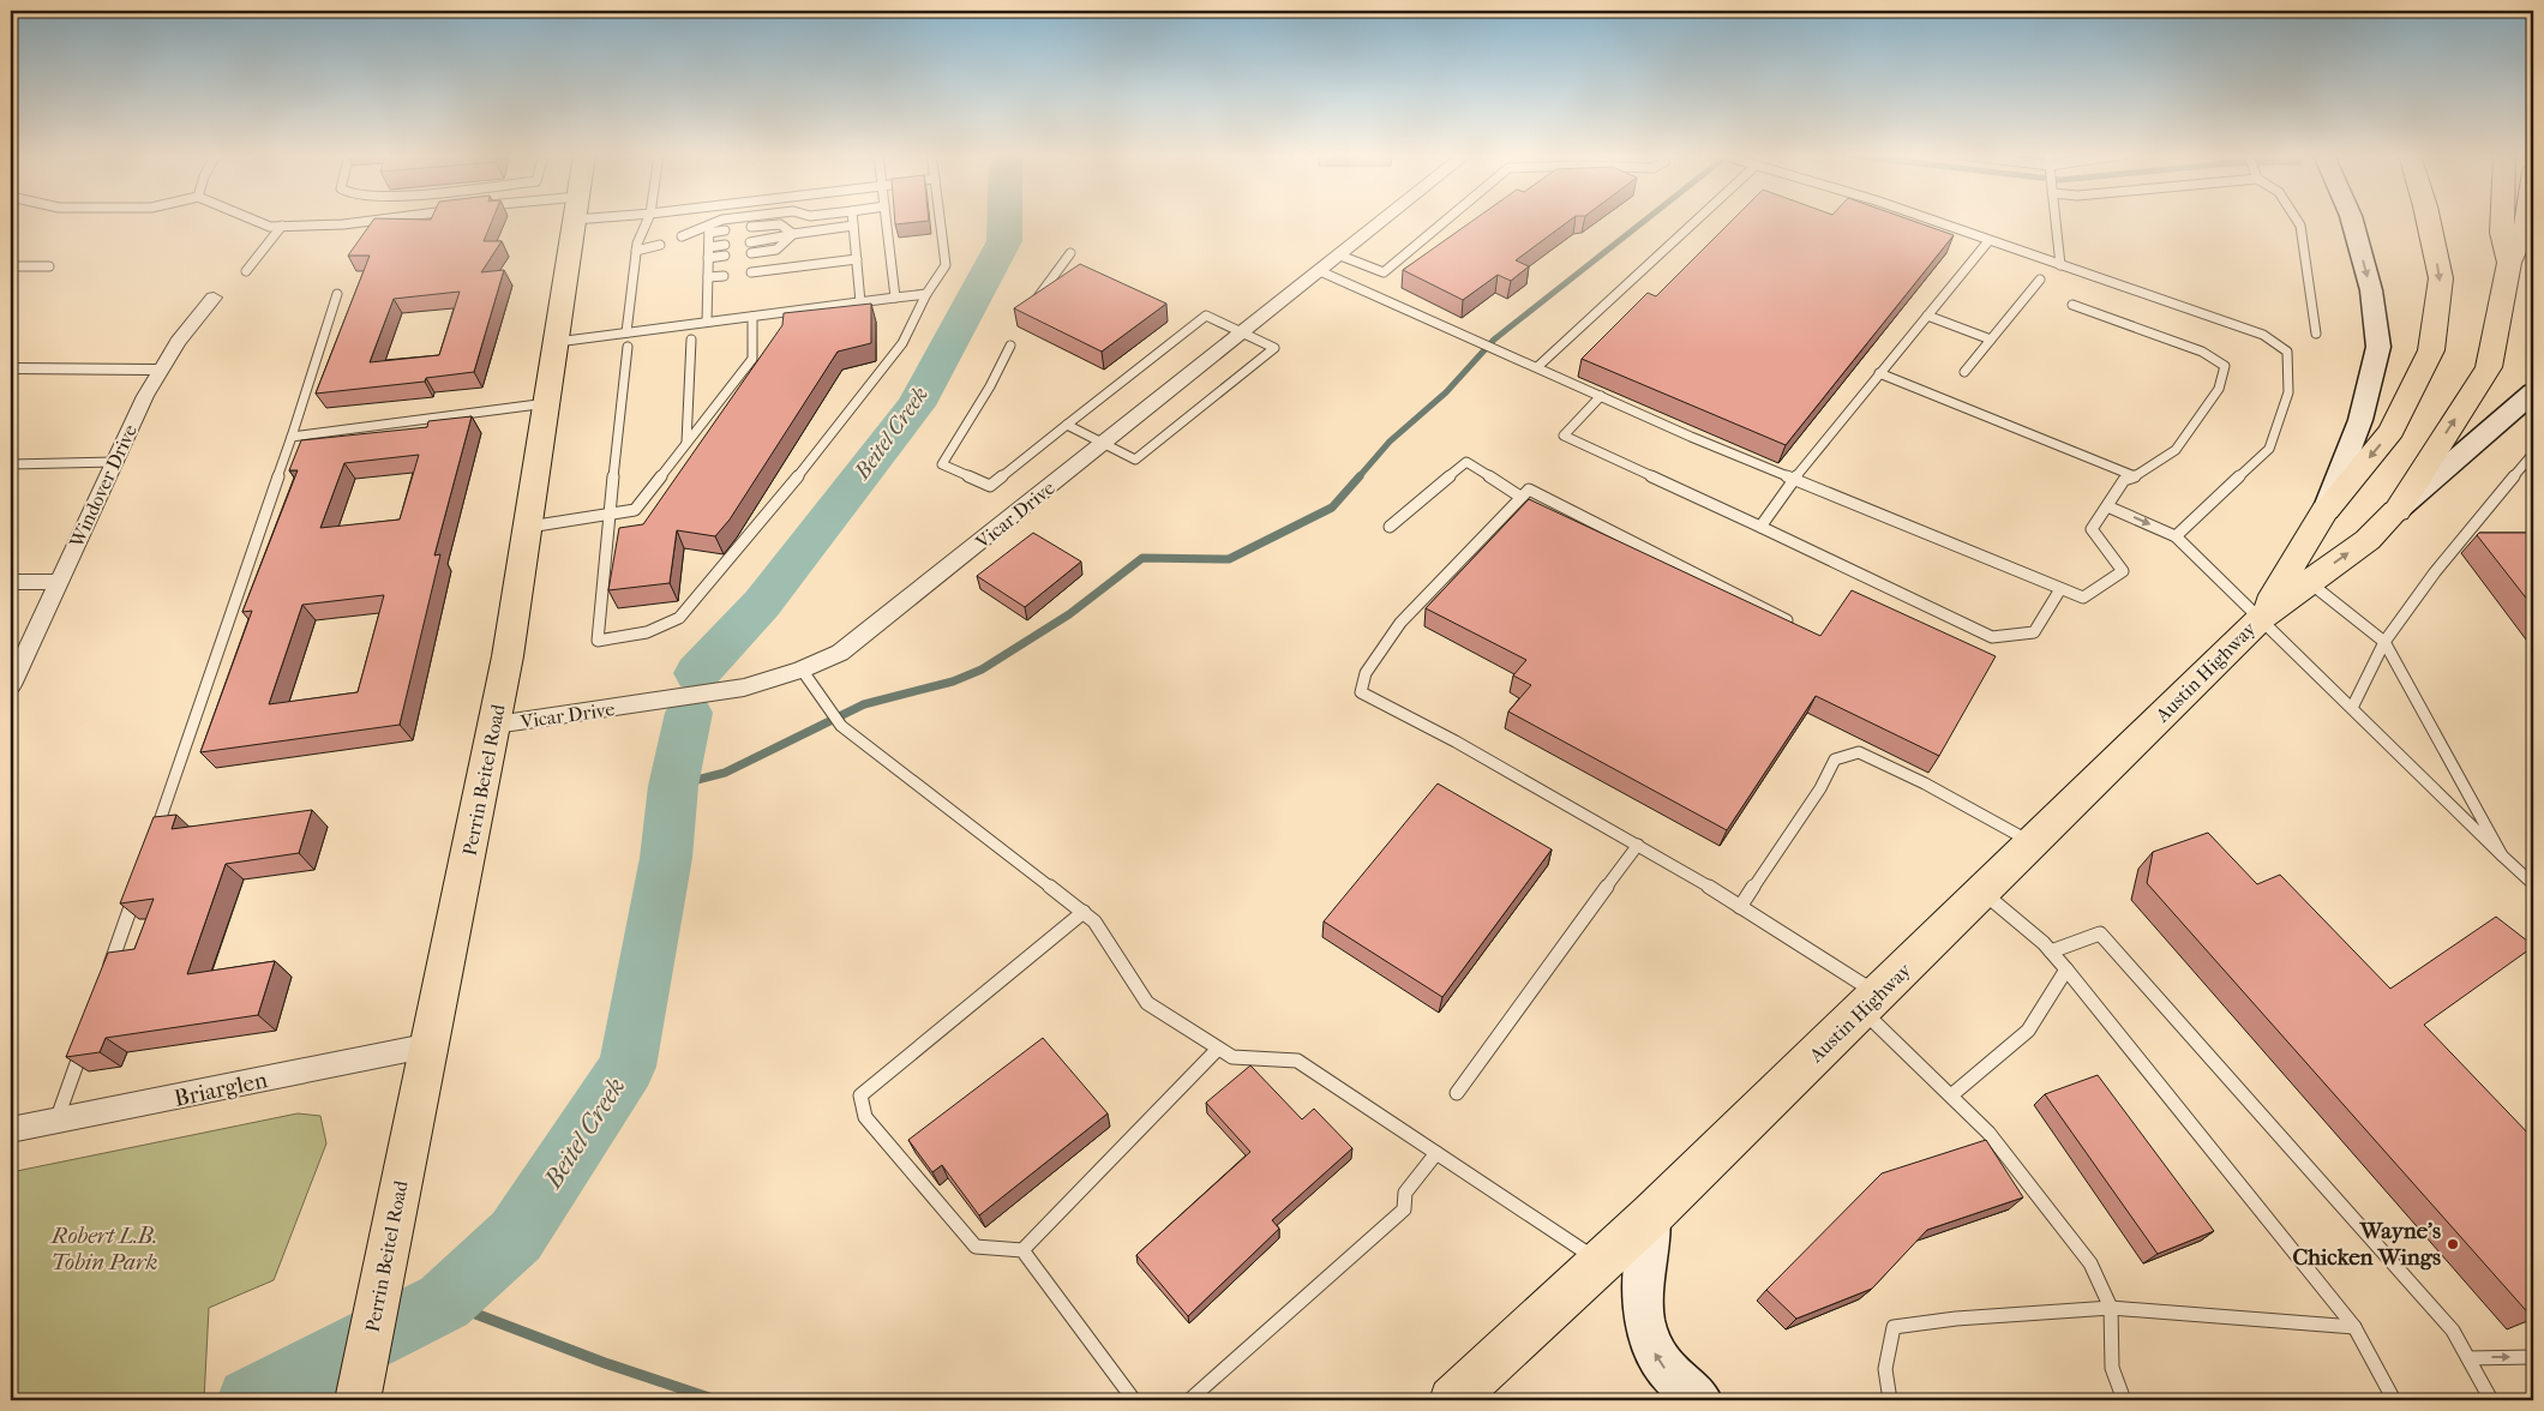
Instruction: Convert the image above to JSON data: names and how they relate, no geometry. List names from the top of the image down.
{
  "streets": {
    "main road": ["Austin Highway", "Perrin Beitel Road"],
    "street": ["Windover Drive", "Vicar Drive", "Briarglen"]
  },
  "crossings": [
    ["Vicar Drive", "Perrin Beitel Road"],
    ["Perrin Beitel Road", "Briarglen"]
  ],
  "water": ["Beitel Creek"],
  "parks": ["Robert L.B. Tobin Park"],
  "places": ["Wayne's Chicken Wings"]
}
